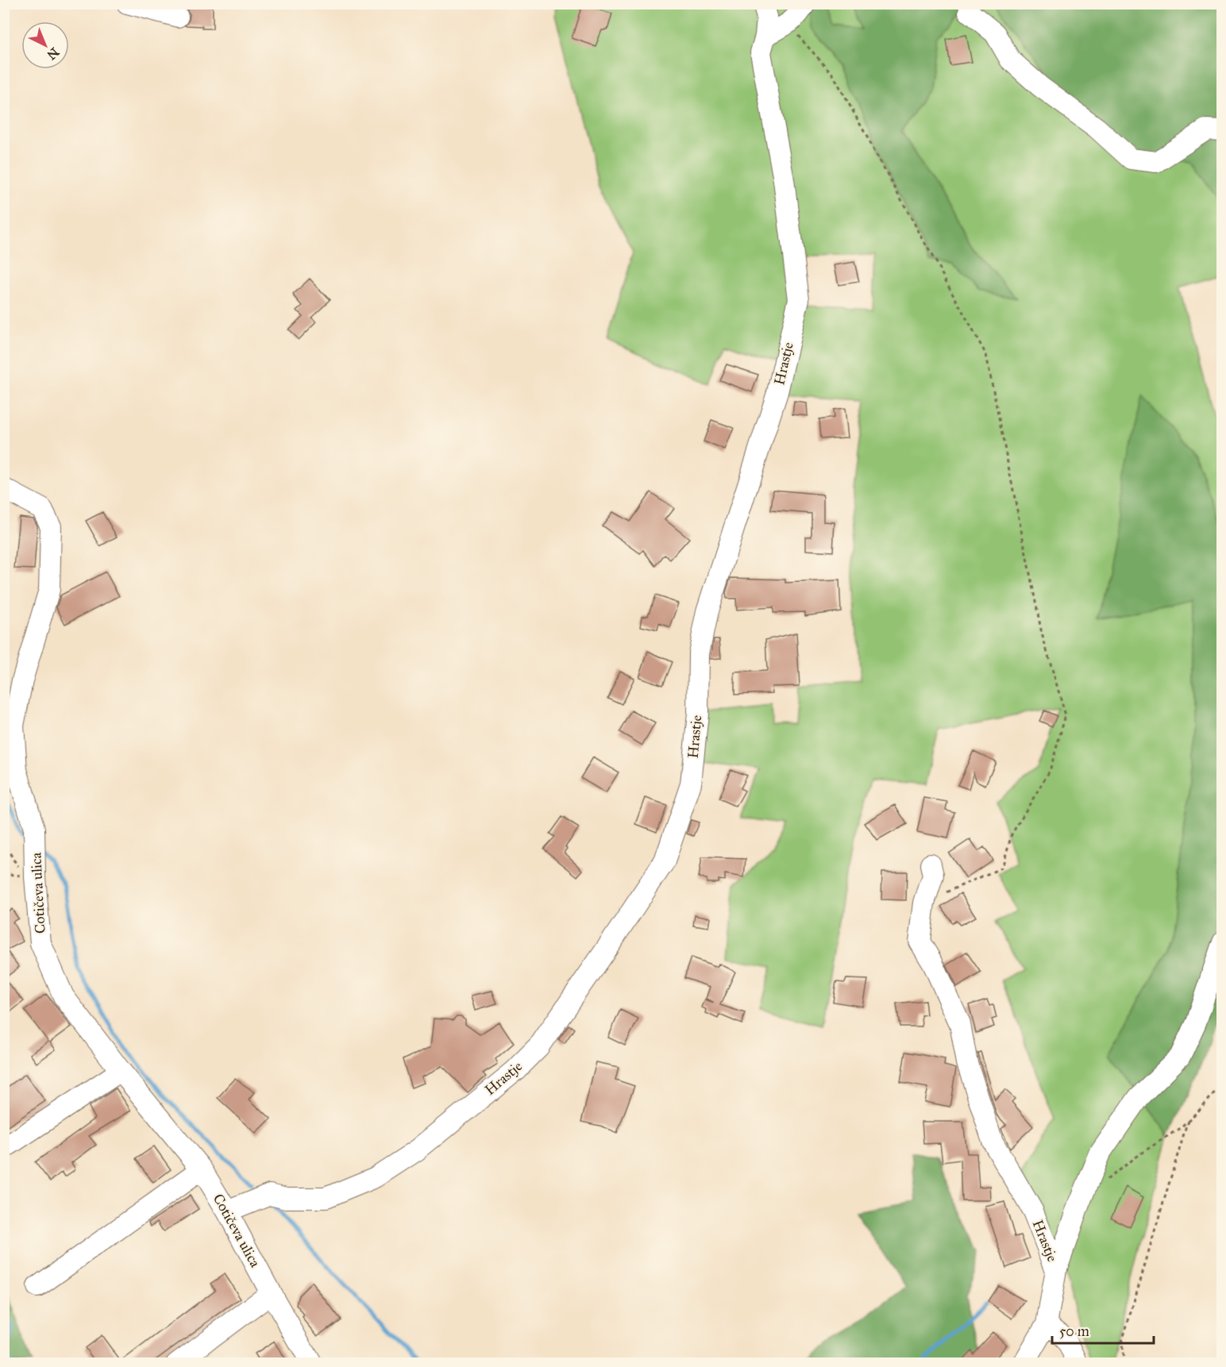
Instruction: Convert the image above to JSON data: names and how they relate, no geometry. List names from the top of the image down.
{
  "streets": {
    "street": ["Hrastje", "Cotičeva ulica"]
  },
  "crossings": [
    ["Hrastje", "Cotičeva ulica"]
  ],
  "scale_bar": "50 m",
  "north": "bottom right"
}
